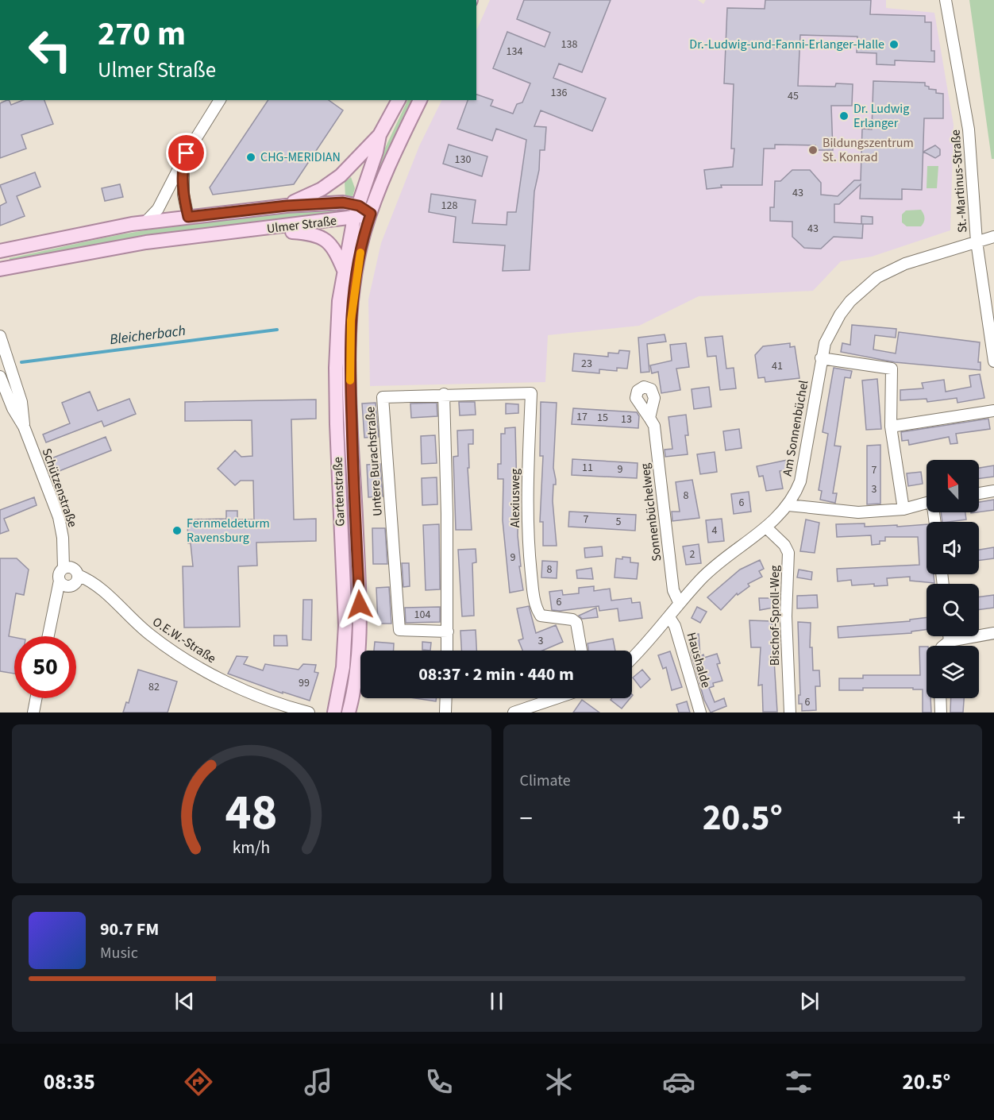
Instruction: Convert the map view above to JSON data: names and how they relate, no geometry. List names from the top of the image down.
{
  "streets": {
    "main road": ["Ulmer Straße", "Gartenstraße"],
    "street": [
      "St.-Martinus-Straße",
      "Am Sonnenbüchel",
      "Untere Burachstraße",
      "Schützenstraße",
      "Alexiusweg",
      "Sonnenbüchelweg",
      "Bischof-Sproll-Weg",
      "O.E.W.-Straße",
      "Haushalde"
    ]
  },
  "crossings": [
    ["St.-Martinus-Straße", "Am Sonnenbüchel"],
    ["Ulmer Straße", "Gartenstraße"],
    ["Am Sonnenbüchel", "Sonnenbüchelweg"],
    ["Am Sonnenbüchel", "Bischof-Sproll-Weg"],
    ["Am Sonnenbüchel", "Haushalde"],
    ["Untere Burachstraße", "Alexiusweg"],
    ["Schützenstraße", "O.E.W.-Straße"]
  ],
  "water": ["Bleicherbach"],
  "places": [
    "Dr.-Ludwig-und-Fanni-Erlanger-Halle",
    "Dr. Ludwig Erlanger",
    "Bildungszentrum St. Konrad",
    "CHG-MERIDIAN",
    "Fernmeldeturm Ravensburg"
  ],
  "house_numbers": [
    "138",
    "134",
    "136",
    "45",
    "130",
    "43",
    "128",
    "43",
    "23",
    "41",
    "17",
    "15",
    "13",
    "11",
    "9",
    "7",
    "3",
    "8",
    "6",
    "7",
    "5",
    "4",
    "2",
    "9",
    "8",
    "6",
    "104",
    "3",
    "99",
    "82",
    "6"
  ],
  "north": "top",
  "page": {
    "turn": ["270 m", "Ulmer Straße"],
    "limit": "50",
    "trip": "08:37 · 2 min · 440 m",
    "tile": "Climate",
    "heat": ["−", "20.5°", "+"],
    "song": ["90.7 FM", "Music"],
    "tabs": ["08:35", "20.5°"],
    "gauge": ["48", "km/h"]
  }
}
